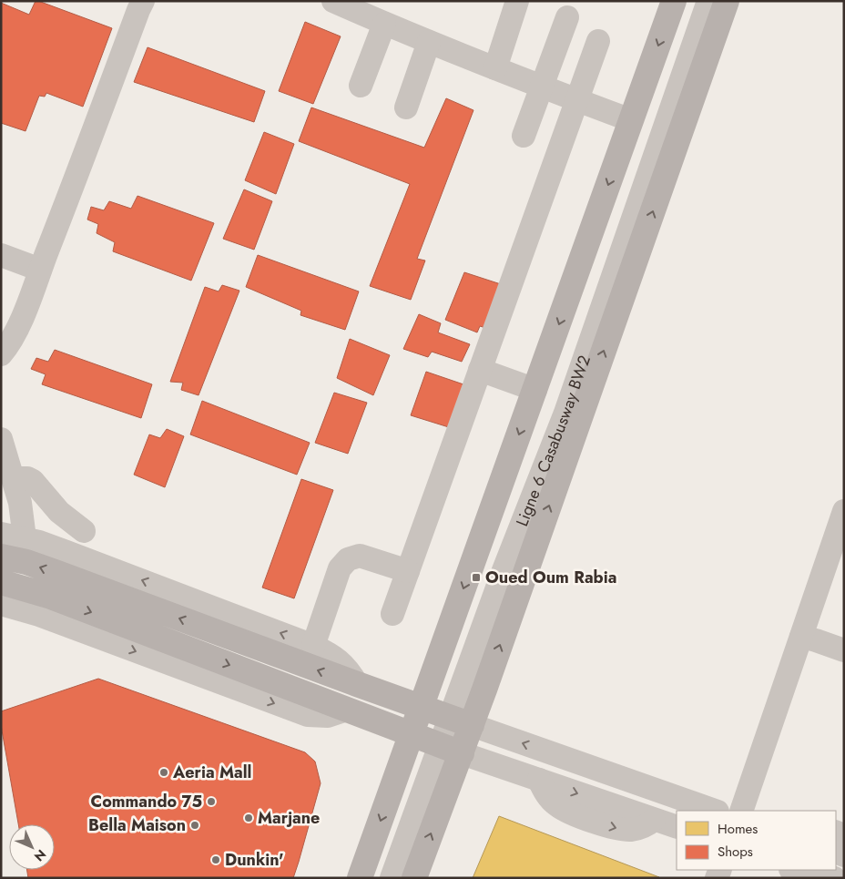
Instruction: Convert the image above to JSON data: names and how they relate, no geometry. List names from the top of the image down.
{
  "streets": {
    "street": ["Ligne 6 Casabusway BW2"]
  },
  "places": {
    "transit": ["Oued Oum Rabia"],
    "other": [
      "Aeria Mall",
      "Commando 75",
      "Marjane",
      "Bella Maison",
      "Dunkin'"
    ]
  },
  "legend": ["Homes", "Shops"],
  "north": "bottom right"
}
